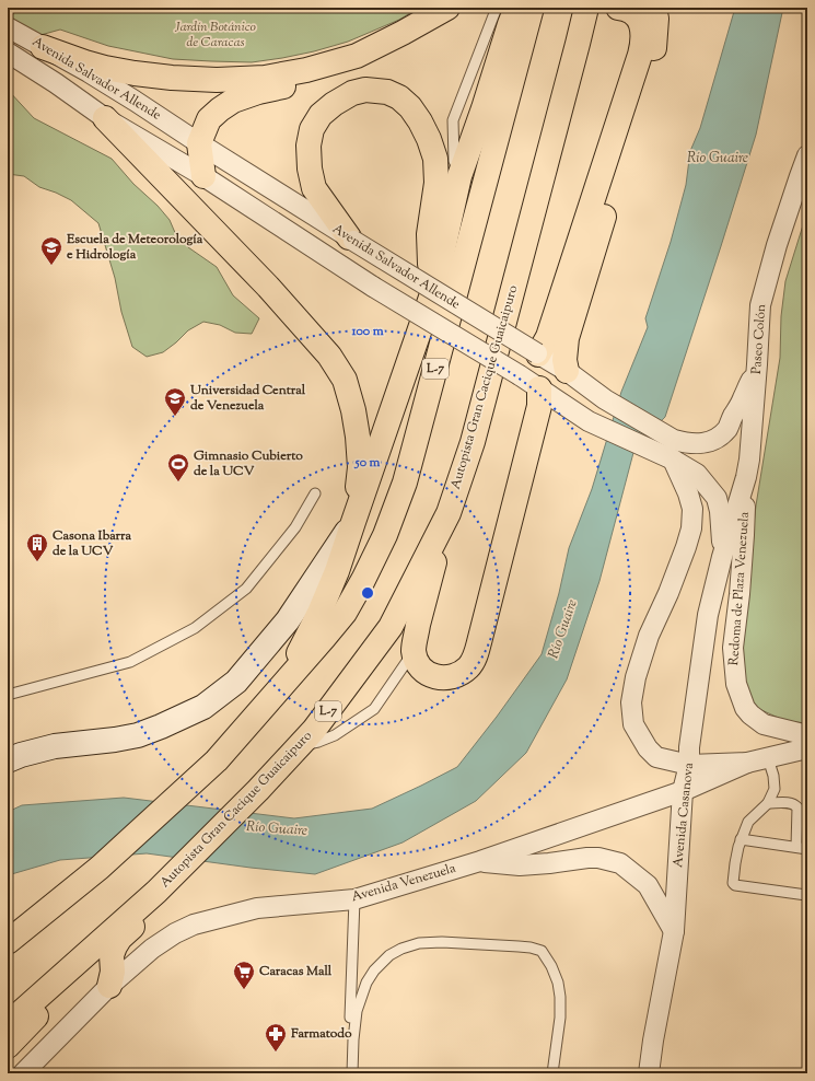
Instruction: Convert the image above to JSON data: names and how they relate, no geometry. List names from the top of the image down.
{
  "streets": {
    "highway": ["L-7", "Autopista Gran Cacique Guaicaipuro"],
    "street": [
      "Avenida Salvador Allende",
      "Paseo Colón",
      "Redoma de Plaza Venezuela",
      "Avenida Casanova",
      "Avenida Venezuela"
    ]
  },
  "crossings": [
    ["Avenida Salvador Allende", "Paseo Colón"],
    ["Avenida Salvador Allende", "Avenida Casanova"],
    ["Paseo Colón", "Redoma de Plaza Venezuela"],
    ["Paseo Colón", "Avenida Casanova"],
    ["Redoma de Plaza Venezuela", "Avenida Casanova"],
    ["Avenida Casanova", "Avenida Venezuela"]
  ],
  "water": ["Río Guaire"],
  "parks": ["Jardín Botánico de Caracas"],
  "places": {
    "school or university": ["Escuela de Meteorología e Hidrología", "Universidad Central de Venezuela"],
    "sports": ["Gimnasio Cubierto de la UCV"],
    "building": ["Casona Ibarra de la UCV"],
    "supermarket": ["Caracas Mall"],
    "pharmacy": ["Farmatodo"]
  },
  "rings": ["100 m", "50 m"]
}
